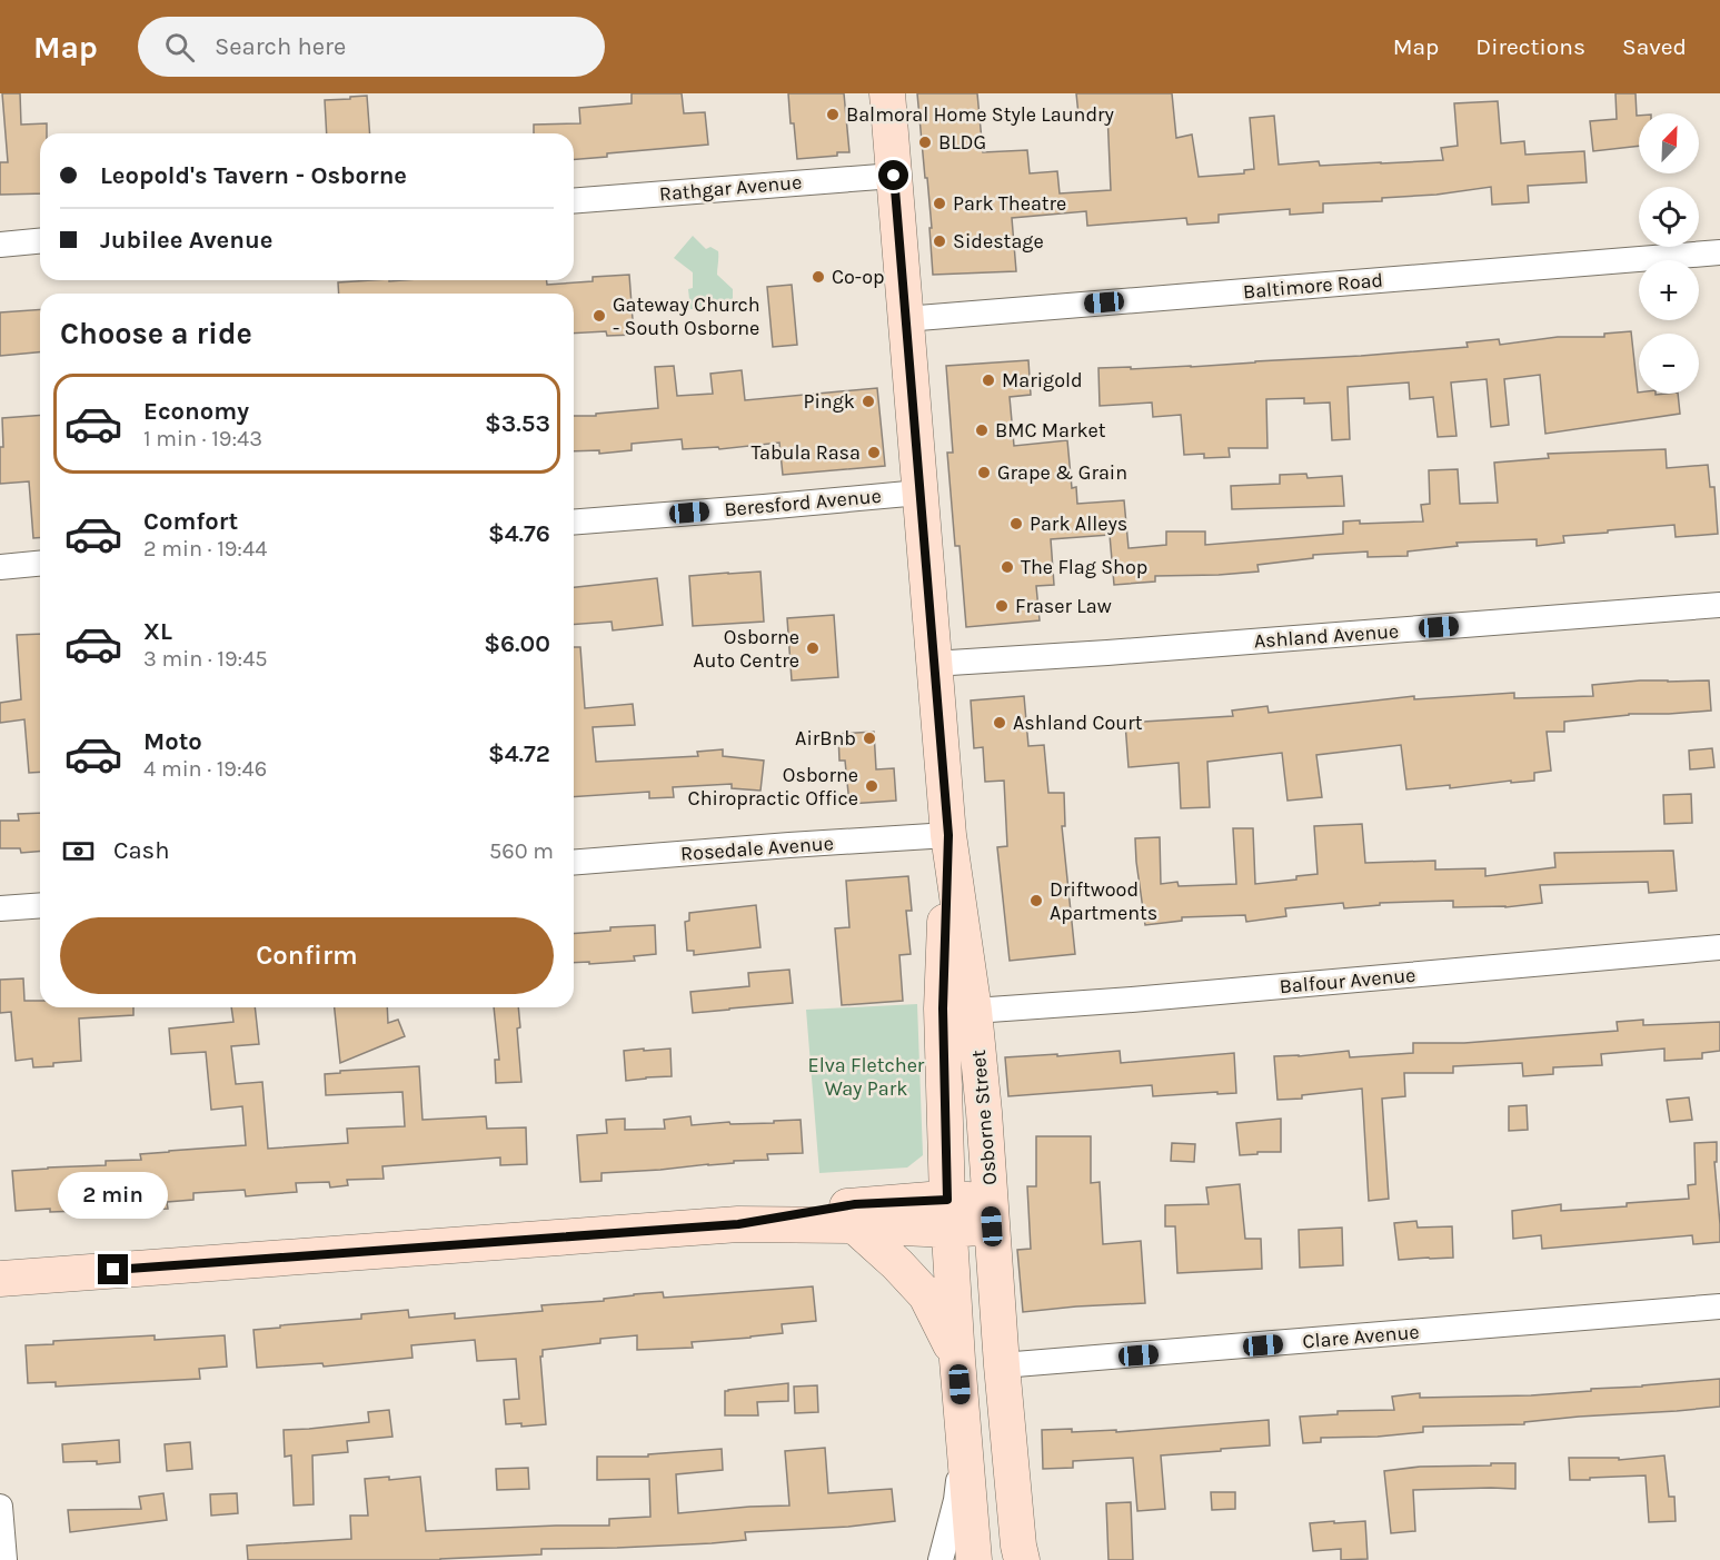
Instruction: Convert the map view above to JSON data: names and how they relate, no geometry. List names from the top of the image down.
{
  "streets": {
    "main road": ["Osborne Street"],
    "street": [
      "Rathgar Avenue",
      "Baltimore Road",
      "Beresford Avenue",
      "Ashland Avenue",
      "Rosedale Avenue",
      "Balfour Avenue",
      "Clare Avenue"
    ]
  },
  "crossings": [
    ["Rathgar Avenue", "Osborne Street"],
    ["Baltimore Road", "Osborne Street"],
    ["Beresford Avenue", "Osborne Street"],
    ["Ashland Avenue", "Osborne Street"],
    ["Rosedale Avenue", "Osborne Street"],
    ["Balfour Avenue", "Osborne Street"],
    ["Osborne Street", "Clare Avenue"]
  ],
  "parks": ["Elva Fletcher Way Park"],
  "places": [
    "Balmoral Home Style Laundry",
    "BLDG",
    "Park Theatre",
    "Sidestage",
    "Co-op",
    "Gateway Church - South Osborne",
    "Marigold",
    "Pingk",
    "BMC Market",
    "Tabula Rasa",
    "Grape & Grain",
    "Park Alleys",
    "The Flag Shop",
    "Fraser Law",
    "Osborne Auto Centre",
    "Ashland Court",
    "AirBnb",
    "Osborne Chiropractic Office",
    "Driftwood Apartments"
  ],
  "north": "top right",
  "page": {
    "header": "Map",
    "search": "Search here",
    "nav": ["Map", "Directions", "Saved"],
    "map_buttons": ["+", "−"],
    "banner": ["Leopold's Tavern - Osborne", "Jubilee Avenue"],
    "heading": "Choose a ride",
    "list": [
      {
        "name": "Economy",
        "note": "1 min · 19:43",
        "value": "$3.53"
      },
      {
        "name": "Comfort",
        "note": "2 min · 19:44",
        "value": "$4.76"
      },
      {
        "name": "XL",
        "note": "3 min · 19:45",
        "value": "$6.00"
      },
      {
        "name": "Moto",
        "note": "4 min · 19:46",
        "value": "$4.72"
      }
    ],
    "pay": ["Cash", "560 m"],
    "buttons": "Confirm",
    "bubble": "2 min"
  }
}
